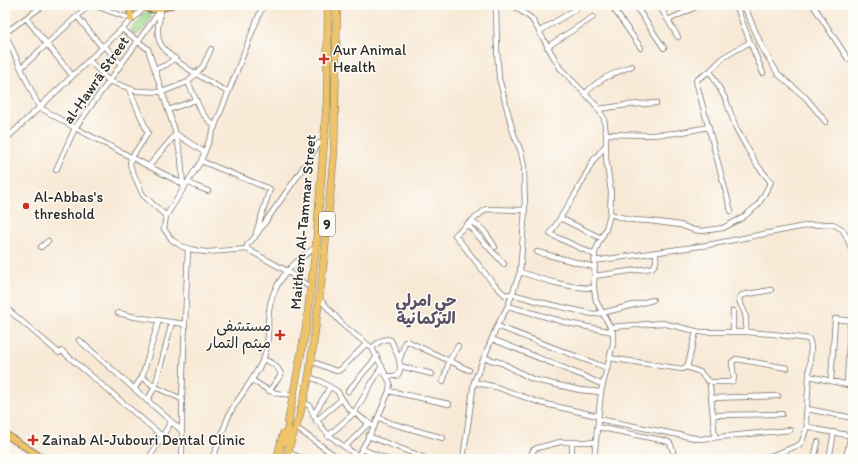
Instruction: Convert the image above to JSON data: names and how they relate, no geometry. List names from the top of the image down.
{
  "streets": {
    "highway": ["Maithem Al-Tammar Street", "9"],
    "street": ["al-Ḥawrā Street"]
  },
  "crossings": [
    ["Maithem Al-Tammar Street", "9"]
  ],
  "districts": ["حي امرلي التركمانية"],
  "places": {
    "health": ["Aur Animal Health", "مستشفى ميثم التمار", "Zainab Al-Jubouri Dental Clinic"],
    "other": ["Al-Abbas's threshold"]
  }
}
